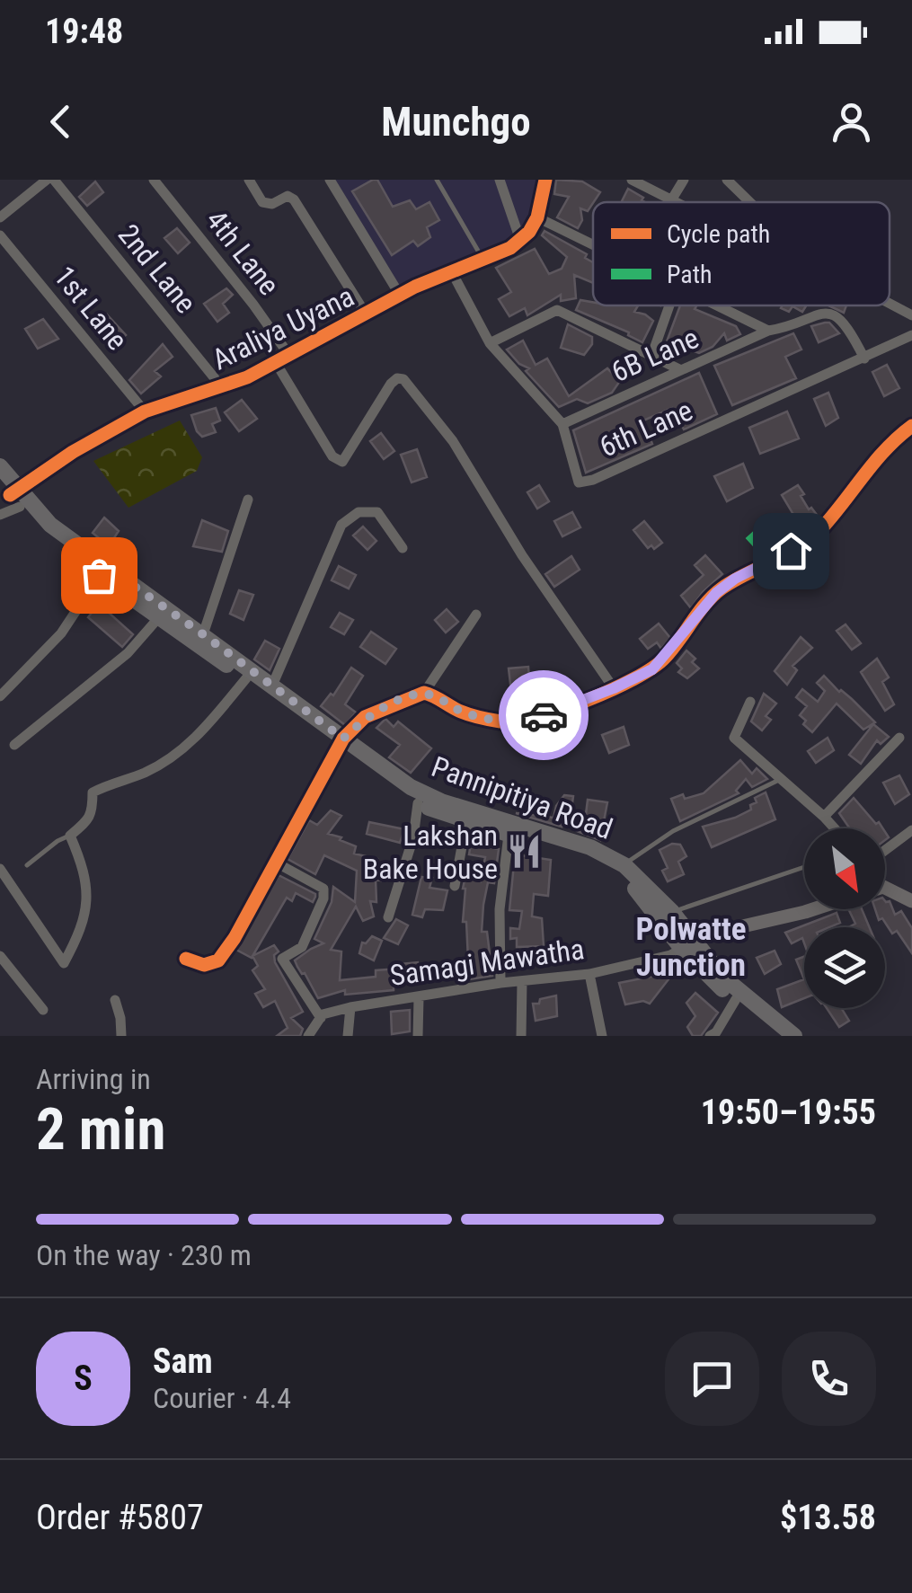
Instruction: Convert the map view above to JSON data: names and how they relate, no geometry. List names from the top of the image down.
{
  "streets": {
    "main road": ["Pannipitiya Road"],
    "street": [
      "4th Lane",
      "2nd Lane",
      "1st Lane",
      "Araliya Uyana",
      "6B Lane",
      "6th Lane",
      "Samagi Mawatha"
    ]
  },
  "crossings": [
    ["4th Lane", "Araliya Uyana"],
    ["2nd Lane", "Araliya Uyana"],
    ["1st Lane", "Araliya Uyana"],
    ["Araliya Uyana", "6th Lane"],
    ["Araliya Uyana", "Pannipitiya Road"],
    ["6B Lane", "6th Lane"],
    ["Pannipitiya Road", "Samagi Mawatha"]
  ],
  "districts": ["Polwatte Junction"],
  "places": {
    "restaurant": ["Lakshan Bake House"]
  },
  "legend": ["Cycle path", "Path"],
  "north": "bottom right",
  "page": {
    "status": "19:48",
    "header": "Munchgo",
    "heading": ["2 min", "Arriving in", "19:50–19:55"],
    "panel": [
      "Sam",
      "Courier · 4.4",
      "Order #5807",
      "$13.58"
    ],
    "bar": "On the way · 230 m",
    "round": "S"
  }
}
